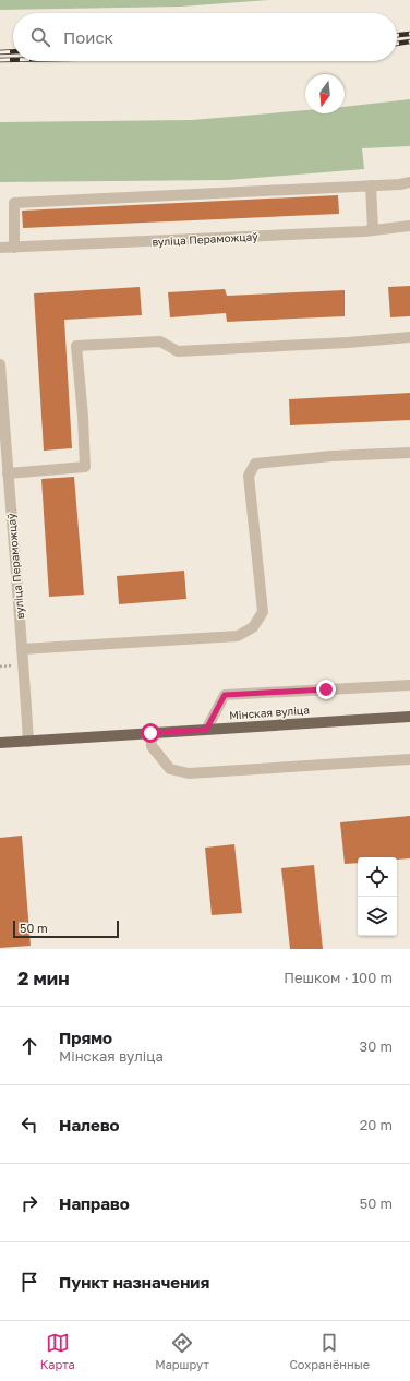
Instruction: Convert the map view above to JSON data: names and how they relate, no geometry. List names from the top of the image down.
{
  "streets": {
    "main road": ["Мінская вуліца"],
    "street": ["вуліца Пераможцаў"]
  },
  "crossings": [
    ["вуліца Пераможцаў", "Мінская вуліца"]
  ],
  "scale_bar": "50 m",
  "north": "bottom",
  "page": {
    "search": "Поиск",
    "scale": "50 m",
    "heading": ["2 мин", "Пешком · 100 m"],
    "list": [
      ["Прямо", "Мінская вуліца", "30 m"],
      ["Налево", "20 m"],
      ["Направо", "50 m"],
      "Пункт назначения"
    ],
    "nav": ["Карта", "Маршрут", "Сохранённые"]
  }
}
